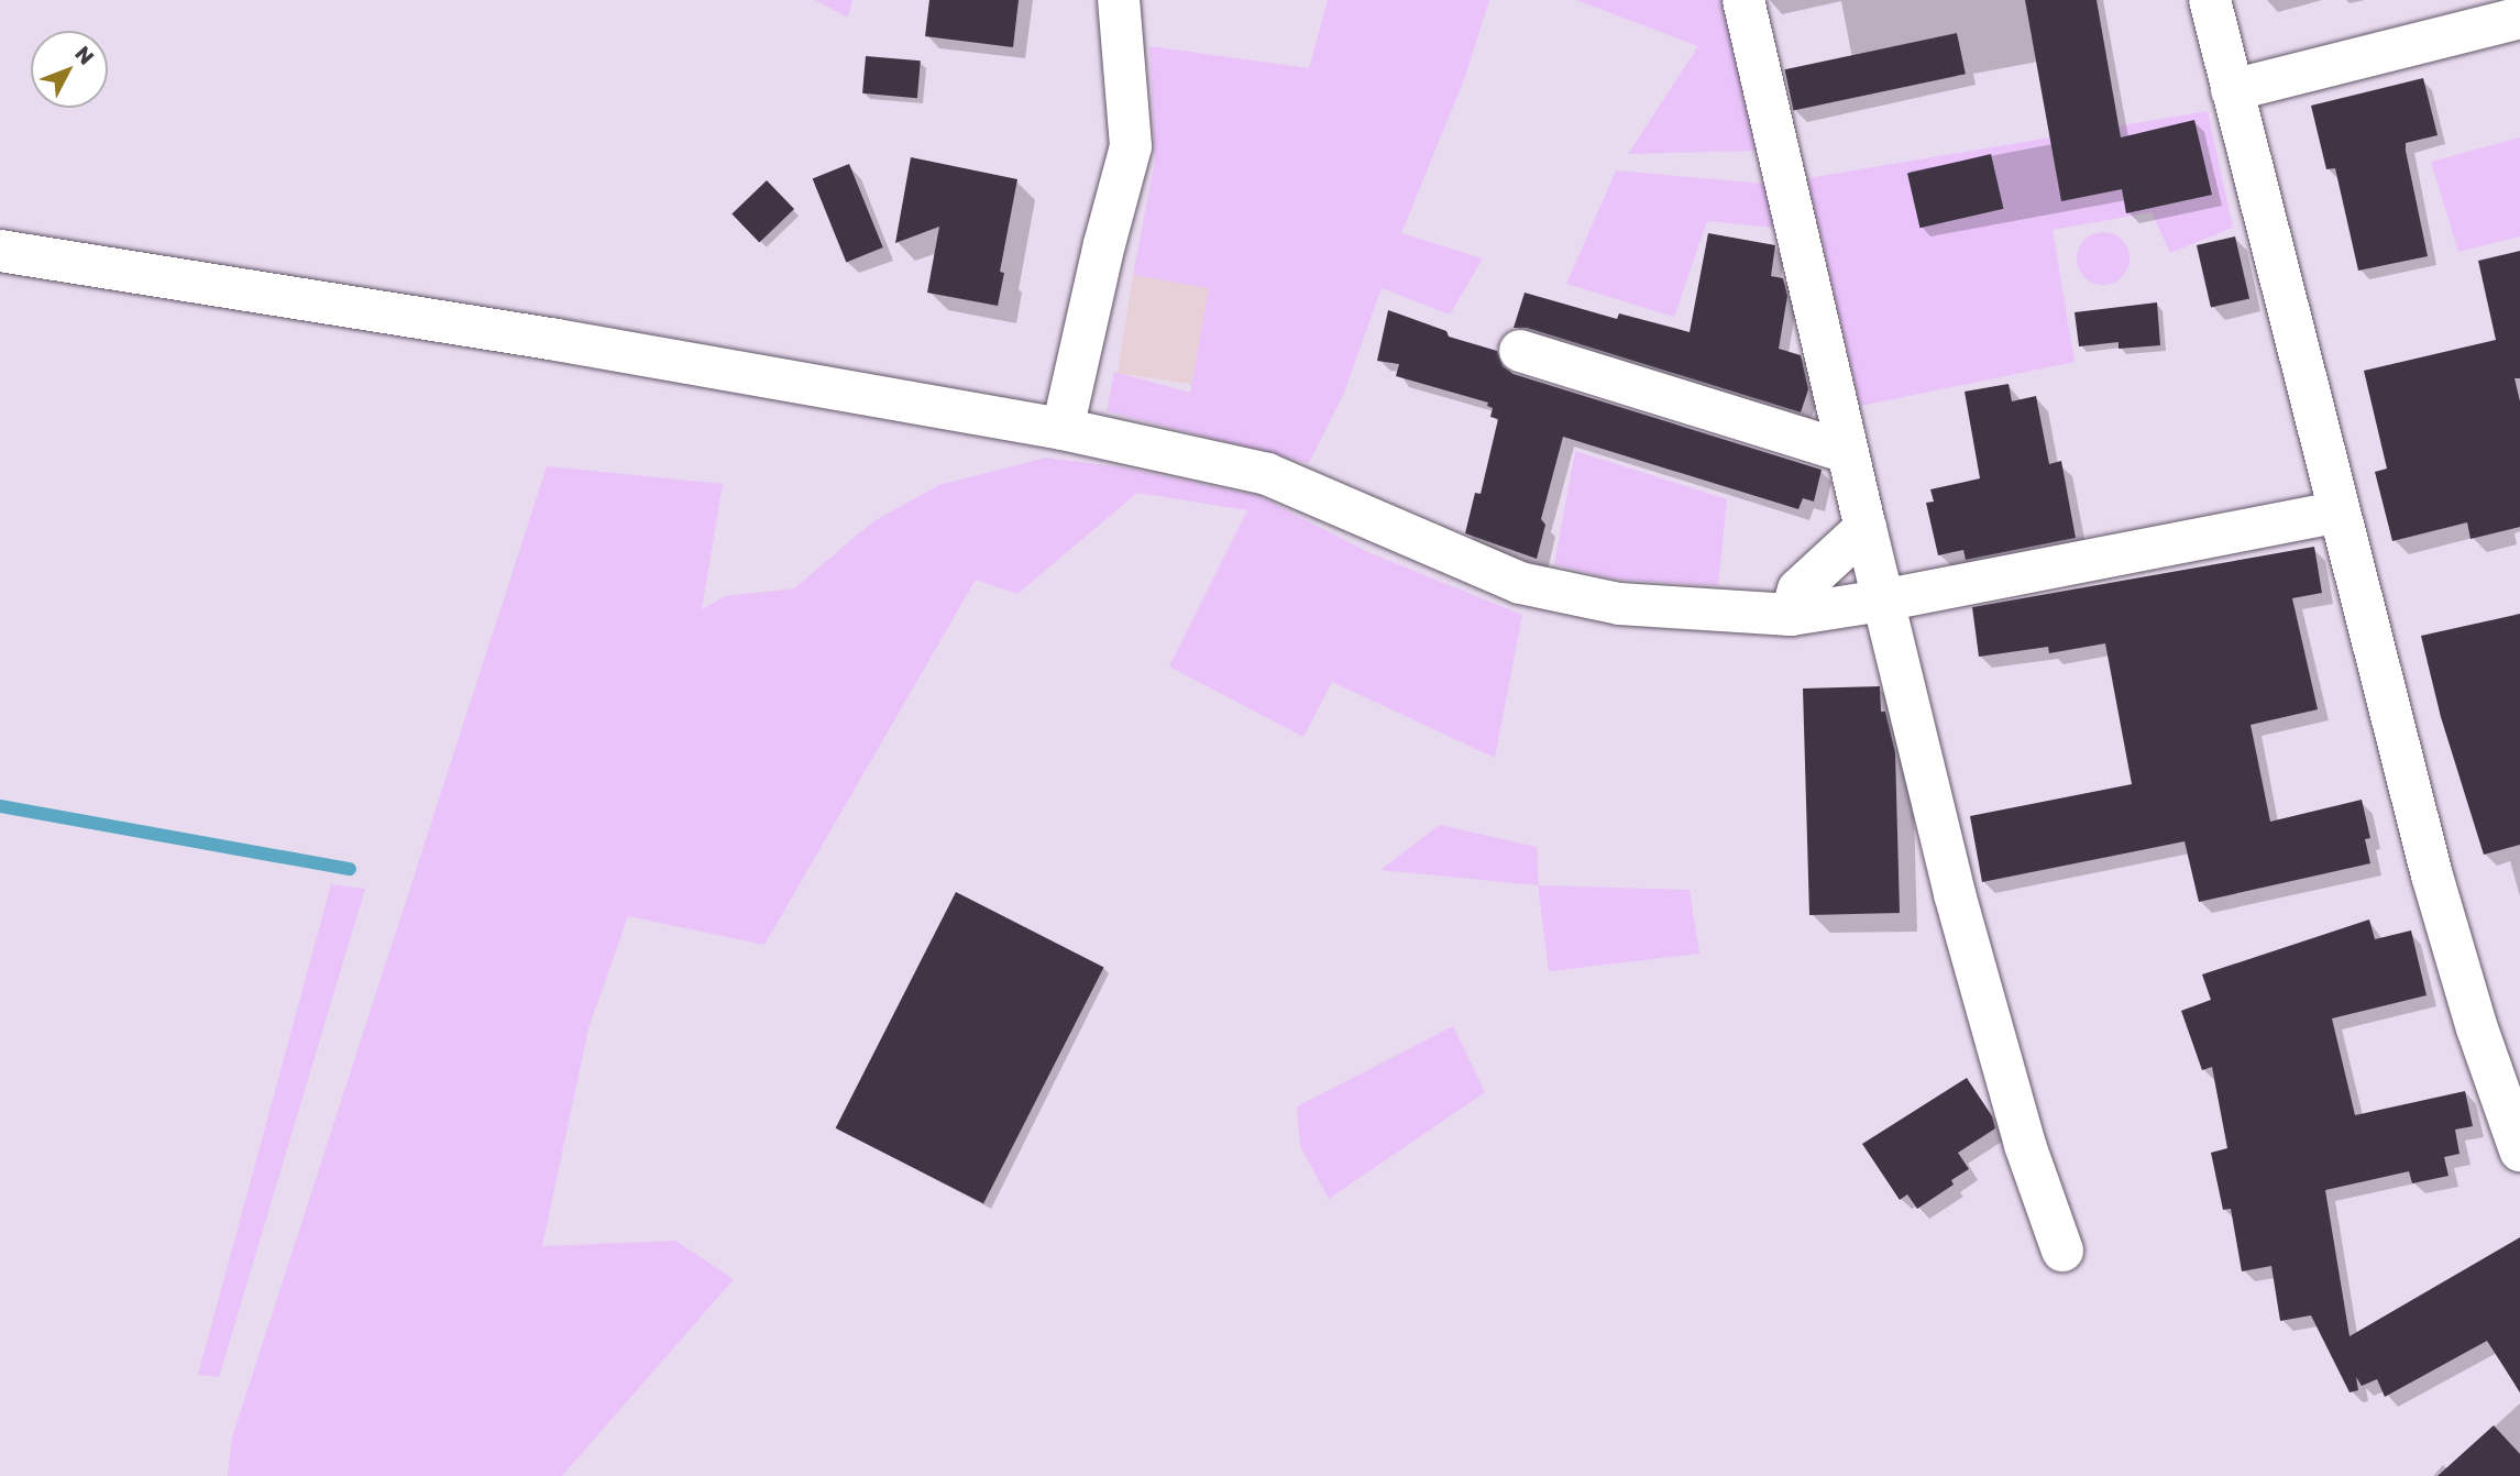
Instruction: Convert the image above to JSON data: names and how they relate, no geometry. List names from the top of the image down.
{
  "north": "top right"
}
